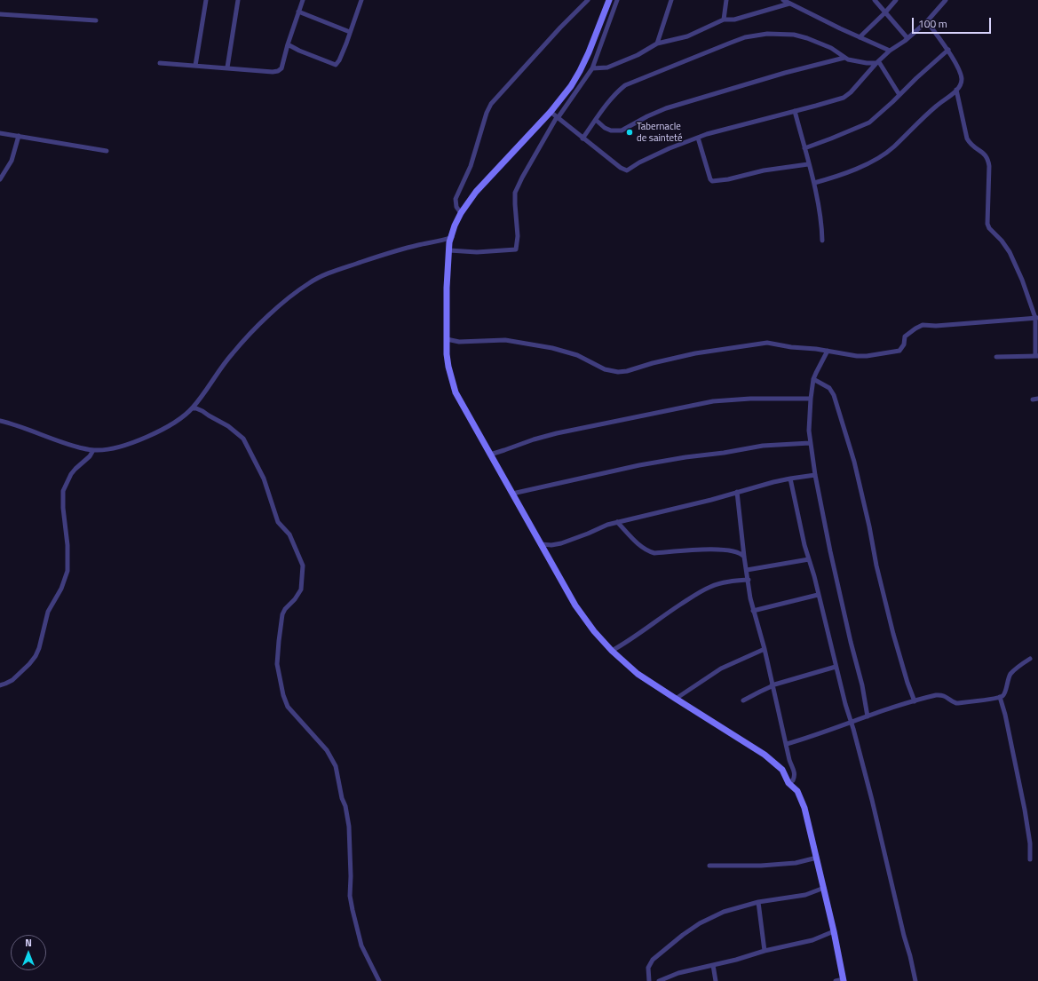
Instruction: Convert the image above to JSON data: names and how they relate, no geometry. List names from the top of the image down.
{
  "places": ["Tabernacle de sainteté"],
  "scale_bar": "100 m",
  "north": "top"
}
